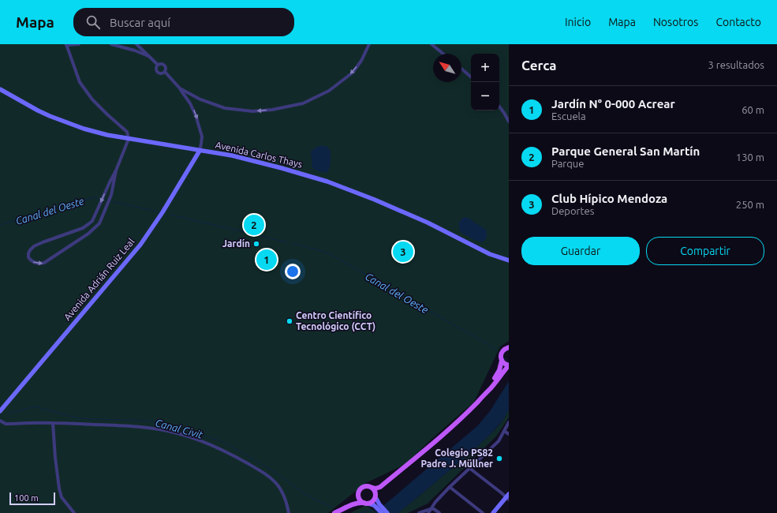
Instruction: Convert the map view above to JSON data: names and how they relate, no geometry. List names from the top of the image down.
{
  "streets": {
    "street": ["Avenida Carlos Thays", "Avenida Adrián Ruiz Leal"]
  },
  "crossings": [
    ["Avenida Carlos Thays", "Avenida Adrián Ruiz Leal"]
  ],
  "water": ["Canal del Oeste", "Canal Civit"],
  "places": ["Jardín", "Centro Científico Tecnológico (CCT)", "Colegio PS82 Padre J. Müllner"],
  "scale_bar": "100 m",
  "north": "top left",
  "page": {
    "header": "Mapa",
    "search": "Buscar aquí",
    "nav": [
      "Inicio",
      "Mapa",
      "Nosotros",
      "Contacto"
    ],
    "heading": ["Cerca", "3 resultados"],
    "map_buttons": ["+", "−"],
    "list": [
      {
        "mark": "1",
        "name": "Jardín N° 0-000 Acrear",
        "note": "Escuela",
        "value": "60 m"
      },
      {
        "mark": "2",
        "name": "Parque General San Martín",
        "note": "Parque",
        "value": "130 m"
      },
      {
        "mark": "3",
        "name": "Club Hípico Mendoza",
        "note": "Deportes",
        "value": "250 m"
      }
    ],
    "pins": ["2", "3", "1"],
    "buttons": ["Guardar", "Compartir"],
    "scale": "100 m"
  }
}
